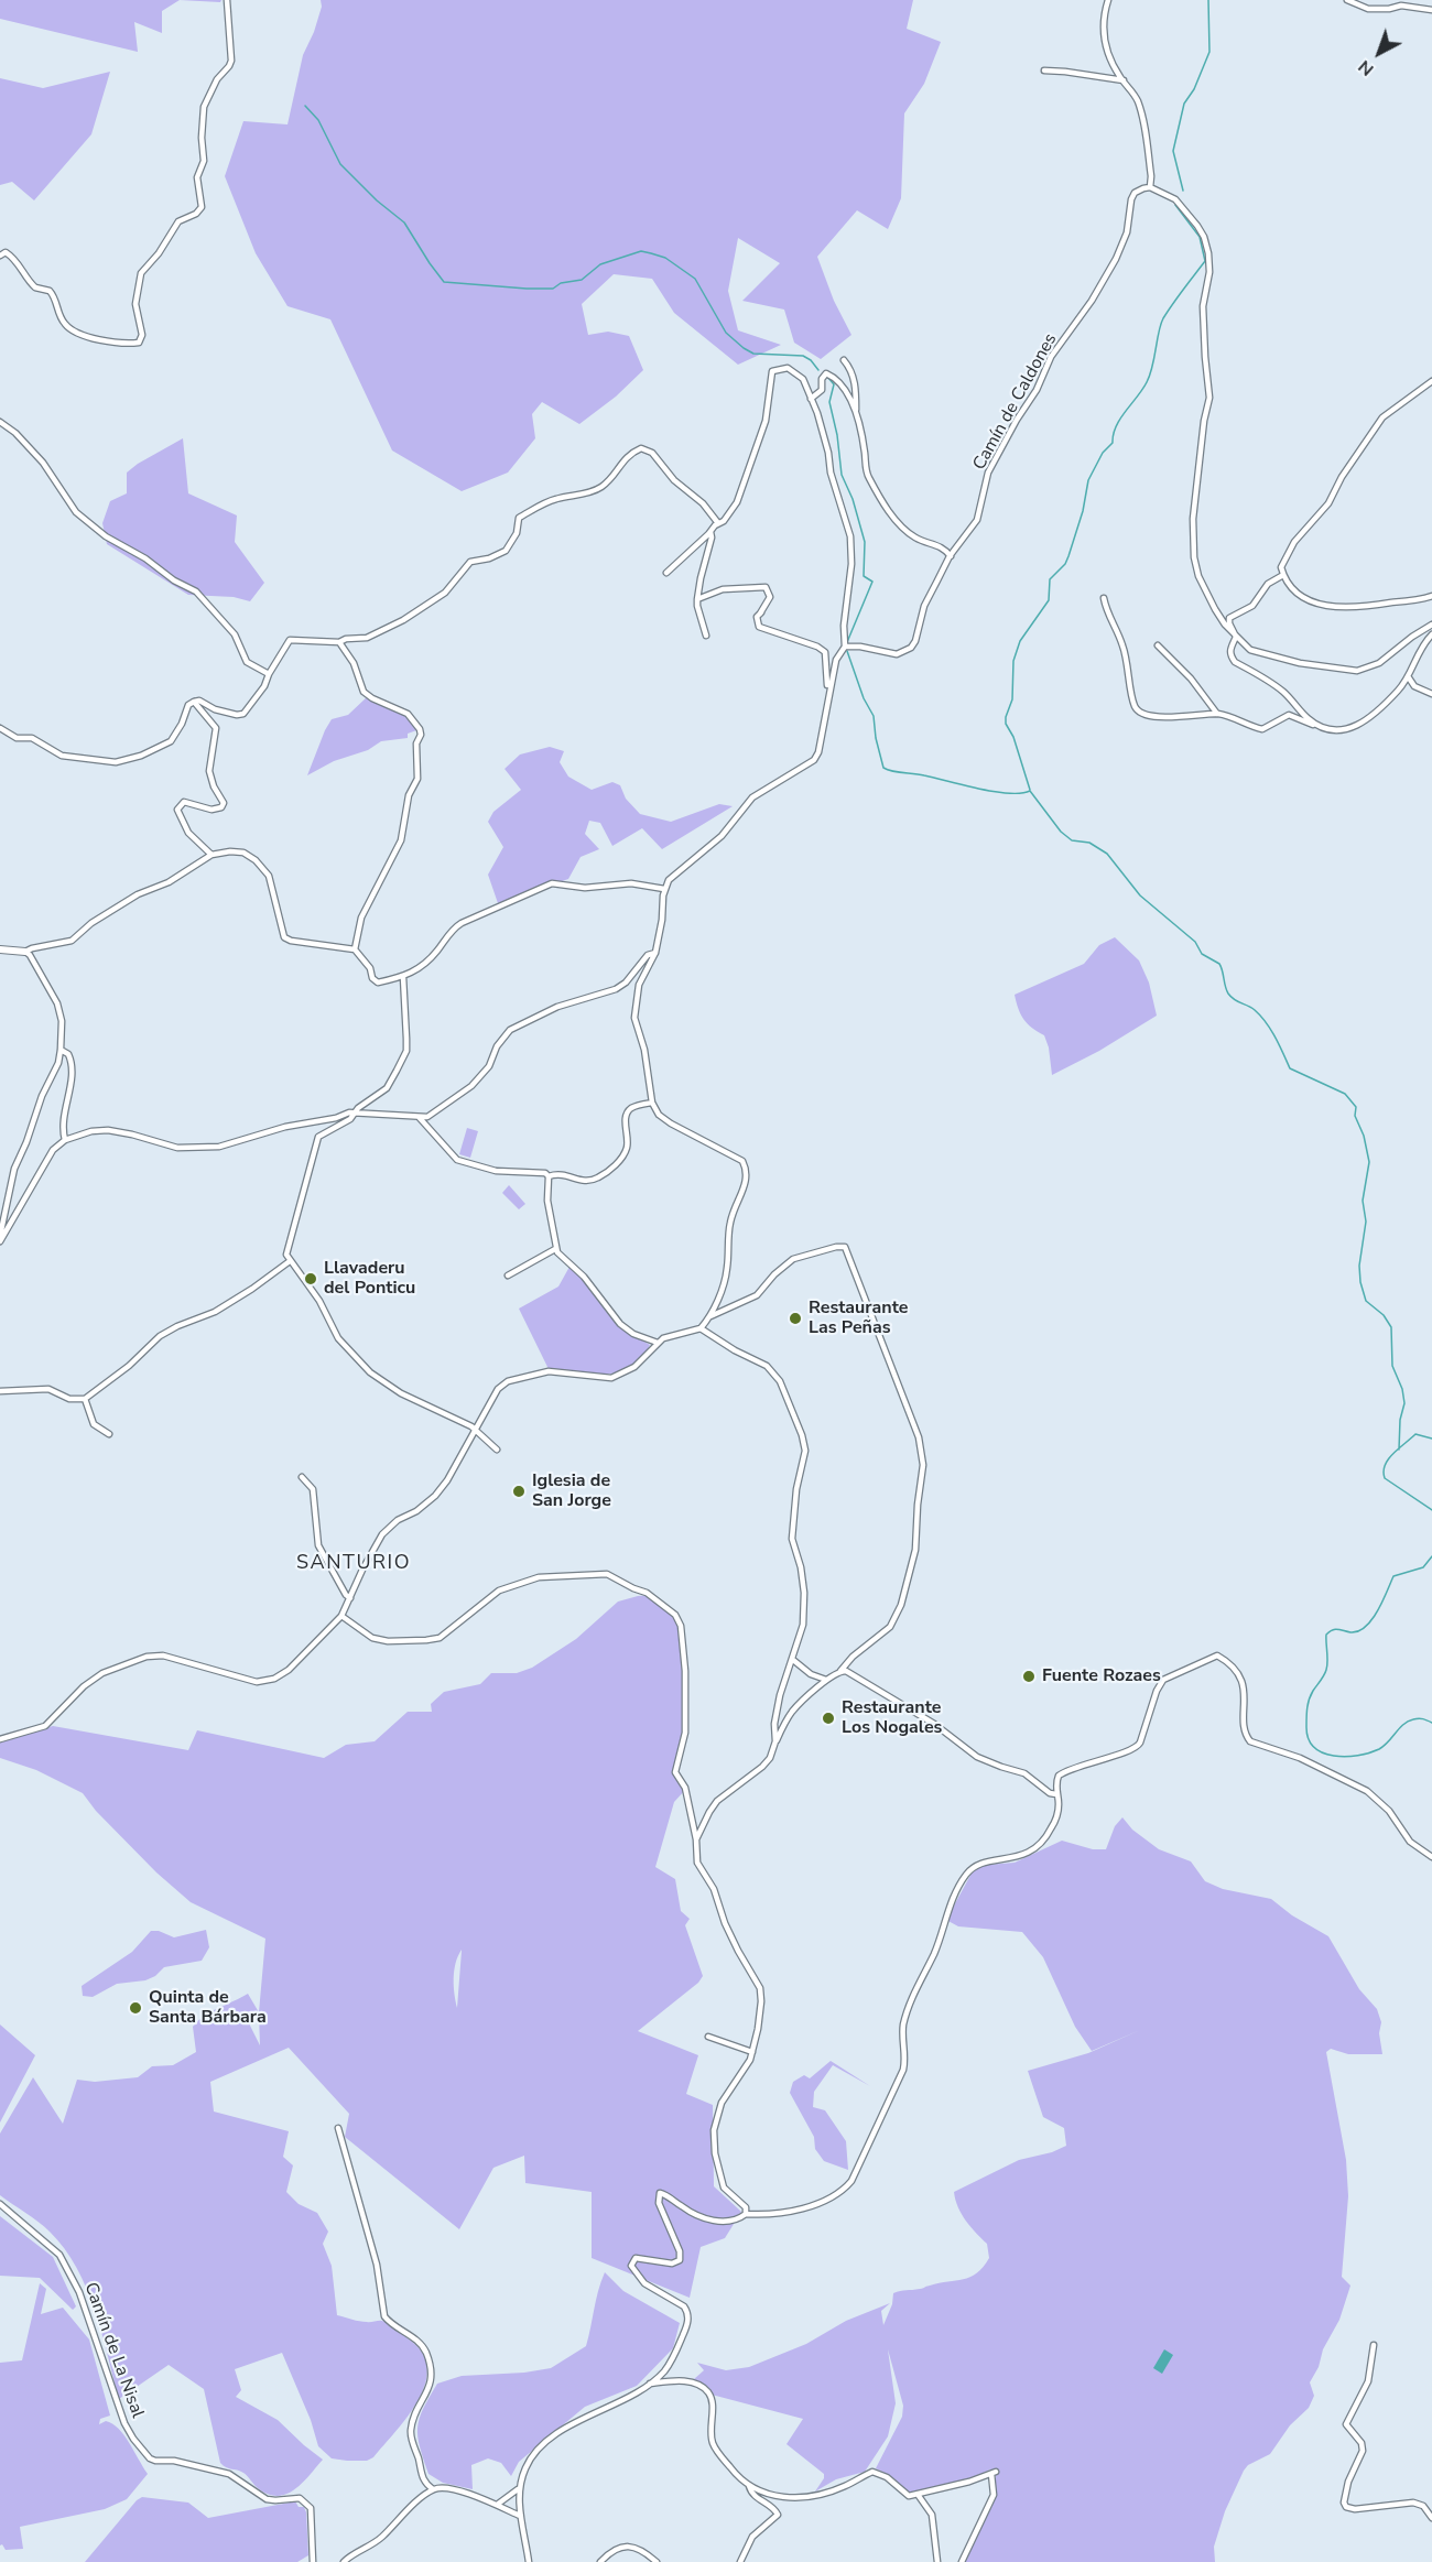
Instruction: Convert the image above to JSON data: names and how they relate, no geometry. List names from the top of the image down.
{
  "streets": {
    "street": ["Camín de Caldones", "Camín de La Nisal"]
  },
  "districts": ["SANTURIO"],
  "places": [
    "Llavaderu del Ponticu",
    "Restaurante Las Peñas",
    "Iglesia de San Jorge",
    "Fuente Rozaes",
    "Restaurante Los Nogales",
    "Quinta de Santa Bárbara"
  ],
  "north": "bottom left"
}
